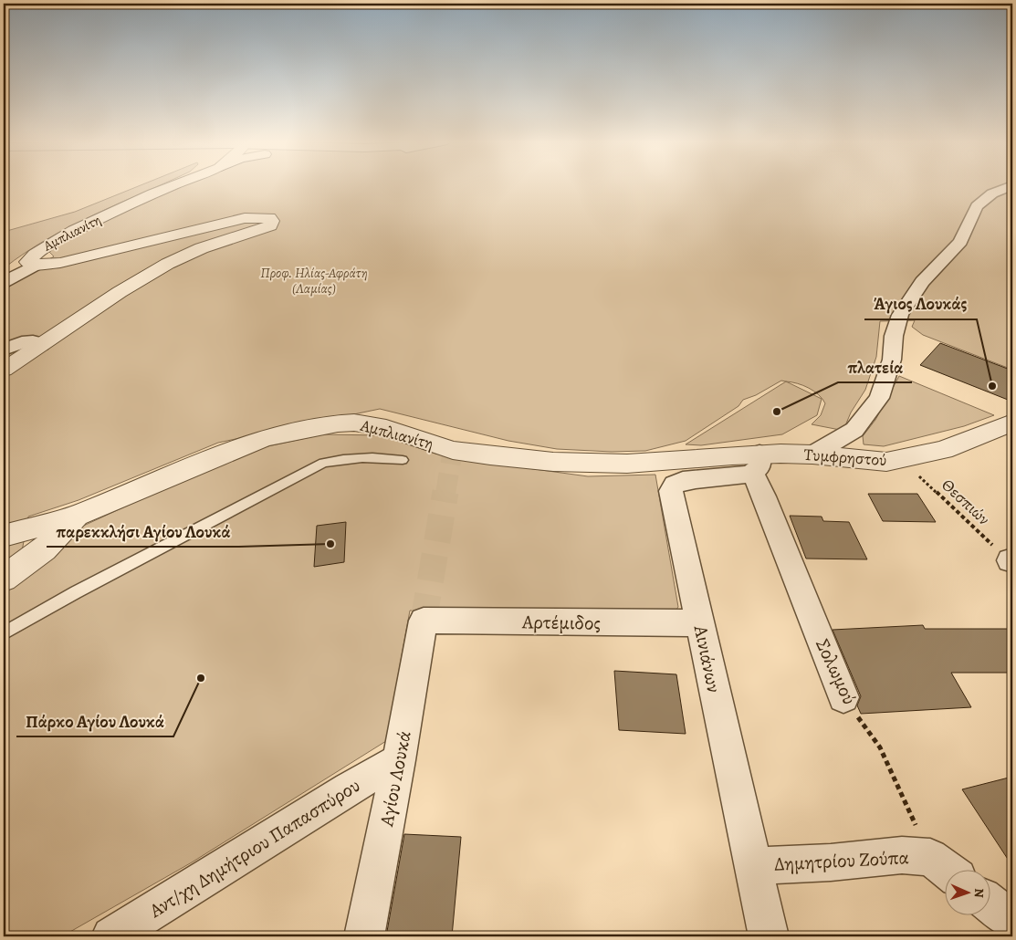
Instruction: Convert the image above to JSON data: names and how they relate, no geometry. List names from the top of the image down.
{
  "streets": {
    "street": [
      "Αμπλιανίτη",
      "Τυμφρηστού",
      "Αρτέμιδος",
      "Αινιάνων",
      "Σολωμού",
      "Αγίου Λουκά",
      "Αντ/χη Δημήτριου Παπασπύρου",
      "Δημητρίου Ζούπα"
    ],
    "path": ["Θεσπιών"]
  },
  "crossings": [
    ["Αμπλιανίτη", "Τυμφρηστού"],
    ["Αμπλιανίτη", "Αινιάνων"],
    ["Αμπλιανίτη", "Σολωμού"],
    ["Τυμφρηστού", "Θεσπιών"],
    ["Τυμφρηστού", "Αινιάνων"],
    ["Τυμφρηστού", "Σολωμού"],
    ["Αρτέμιδος", "Αινιάνων"],
    ["Αρτέμιδος", "Αγίου Λουκά"],
    ["Αινιάνων", "Σολωμού"],
    ["Αινιάνων", "Δημητρίου Ζούπα"],
    ["Σολωμού", "Δημητρίου Ζούπα"],
    ["Αγίου Λουκά", "Αντ/χη Δημήτριου Παπασπύρου"]
  ],
  "parks": ["Προφ. Ηλίας-Αφράτη (Λαμίας)"],
  "places": [
    "Άγιος Λουκάς",
    "πλατεία",
    "παρεκκλήσι Αγίου Λουκά",
    "Πάρκο Αγίου Λουκά"
  ],
  "north": "right"
}
